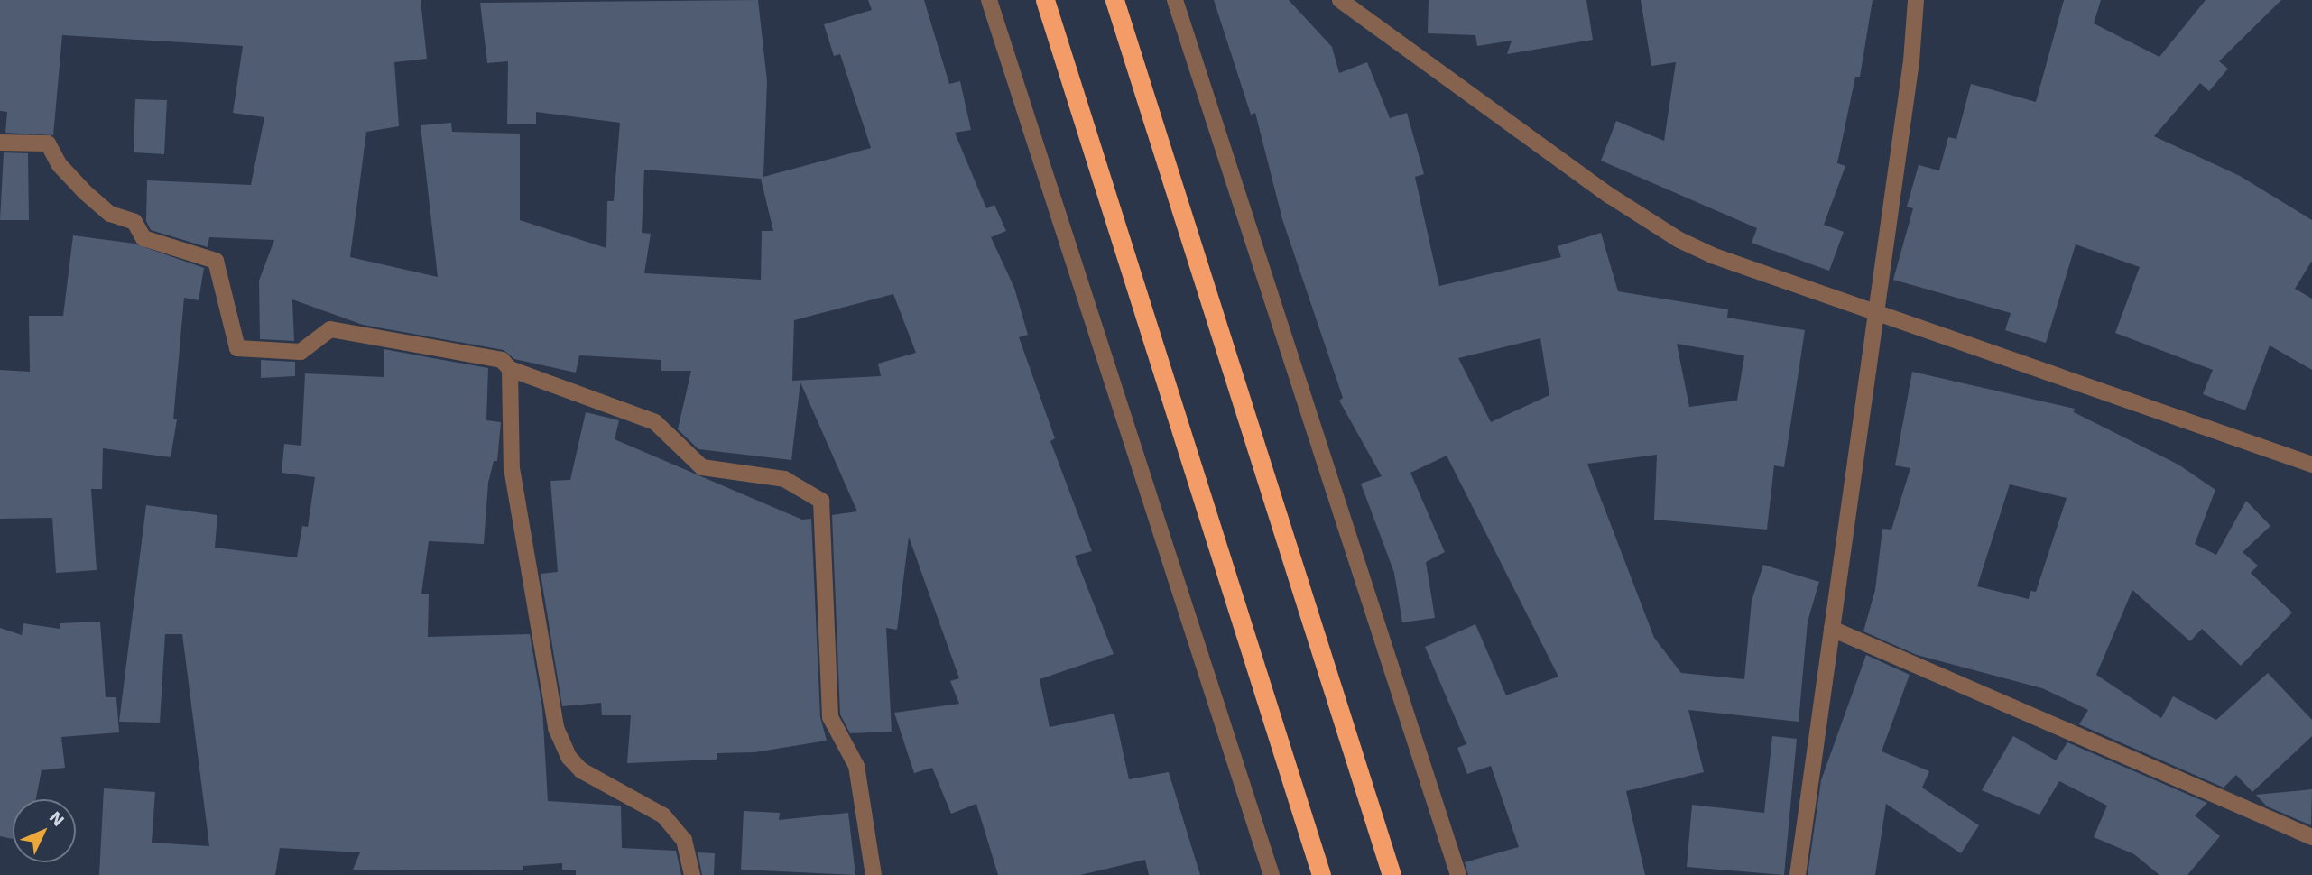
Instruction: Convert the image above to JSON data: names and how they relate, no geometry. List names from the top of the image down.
{
  "north": "top right"
}
